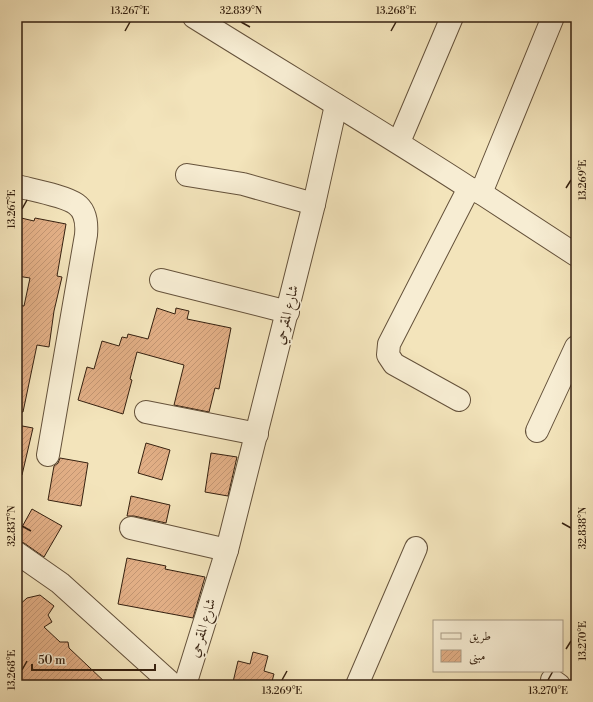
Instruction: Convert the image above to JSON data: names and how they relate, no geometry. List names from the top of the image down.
{
  "streets": {
    "street": ["شارع المقرحي"]
  },
  "legend": ["طريق", "مبنى"],
  "scale_bar": "50 m",
  "coordinates": [
    "13.267°E",
    "32.839°N",
    "13.268°E",
    "13.269°E",
    "32.837°N",
    "32.838°N",
    "13.270°E"
  ]
}
